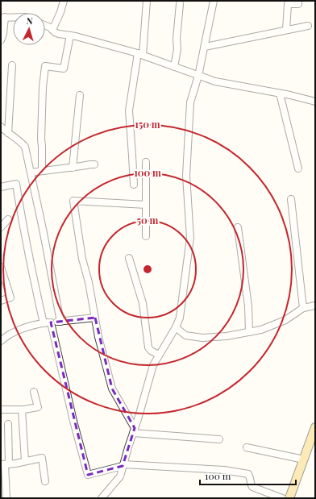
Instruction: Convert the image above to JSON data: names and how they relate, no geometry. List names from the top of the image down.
{
  "scale_bar": "100 m",
  "north": "top",
  "rings": ["150 m", "100 m", "50 m"]
}
